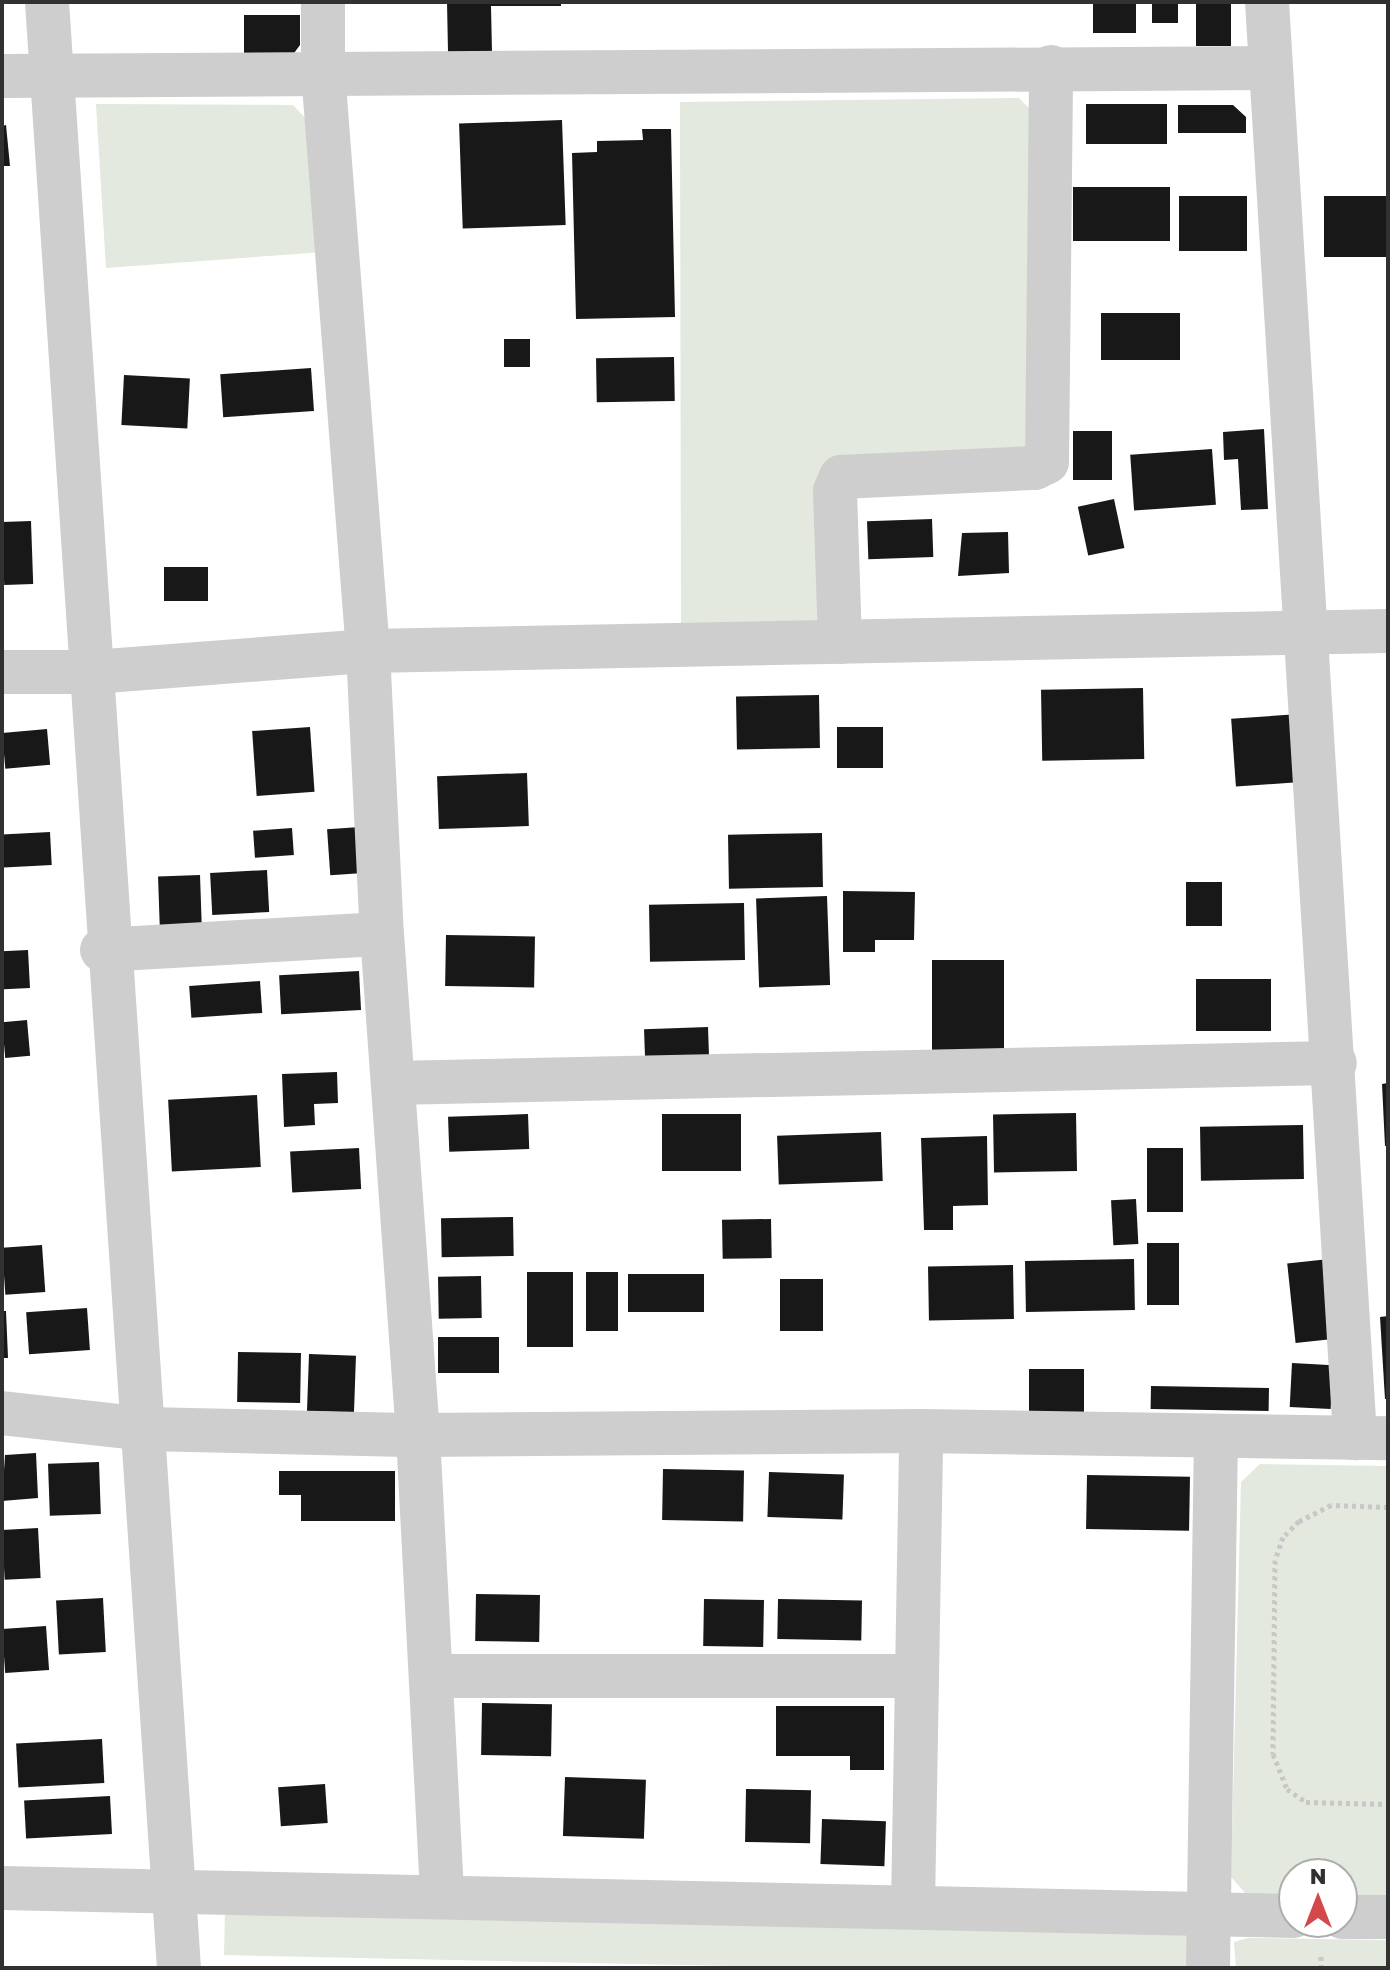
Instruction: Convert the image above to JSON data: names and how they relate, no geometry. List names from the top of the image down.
{
  "north": "top"
}
